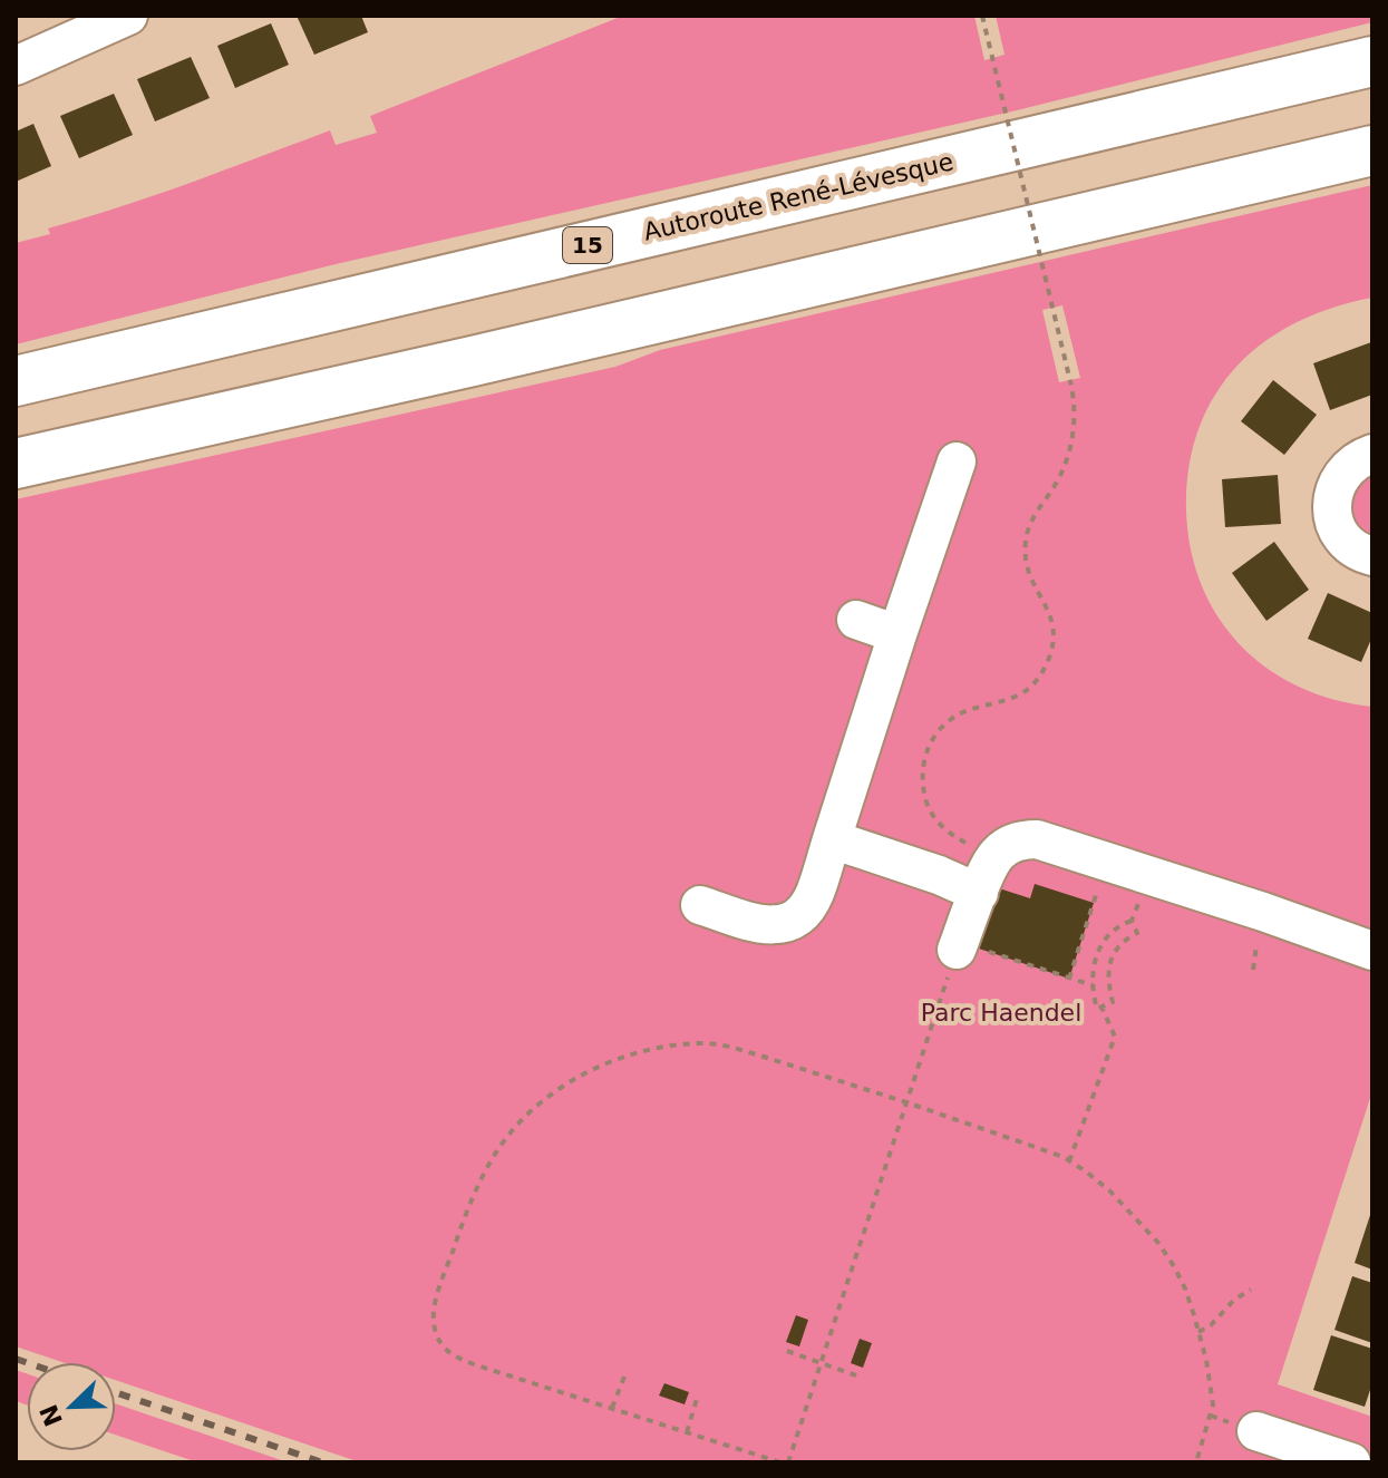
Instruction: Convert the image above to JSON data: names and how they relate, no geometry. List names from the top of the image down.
{
  "streets": {
    "highway": ["Autoroute René-Lévesque", "15"]
  },
  "parks": ["Parc Haendel"],
  "north": "bottom left"
}
